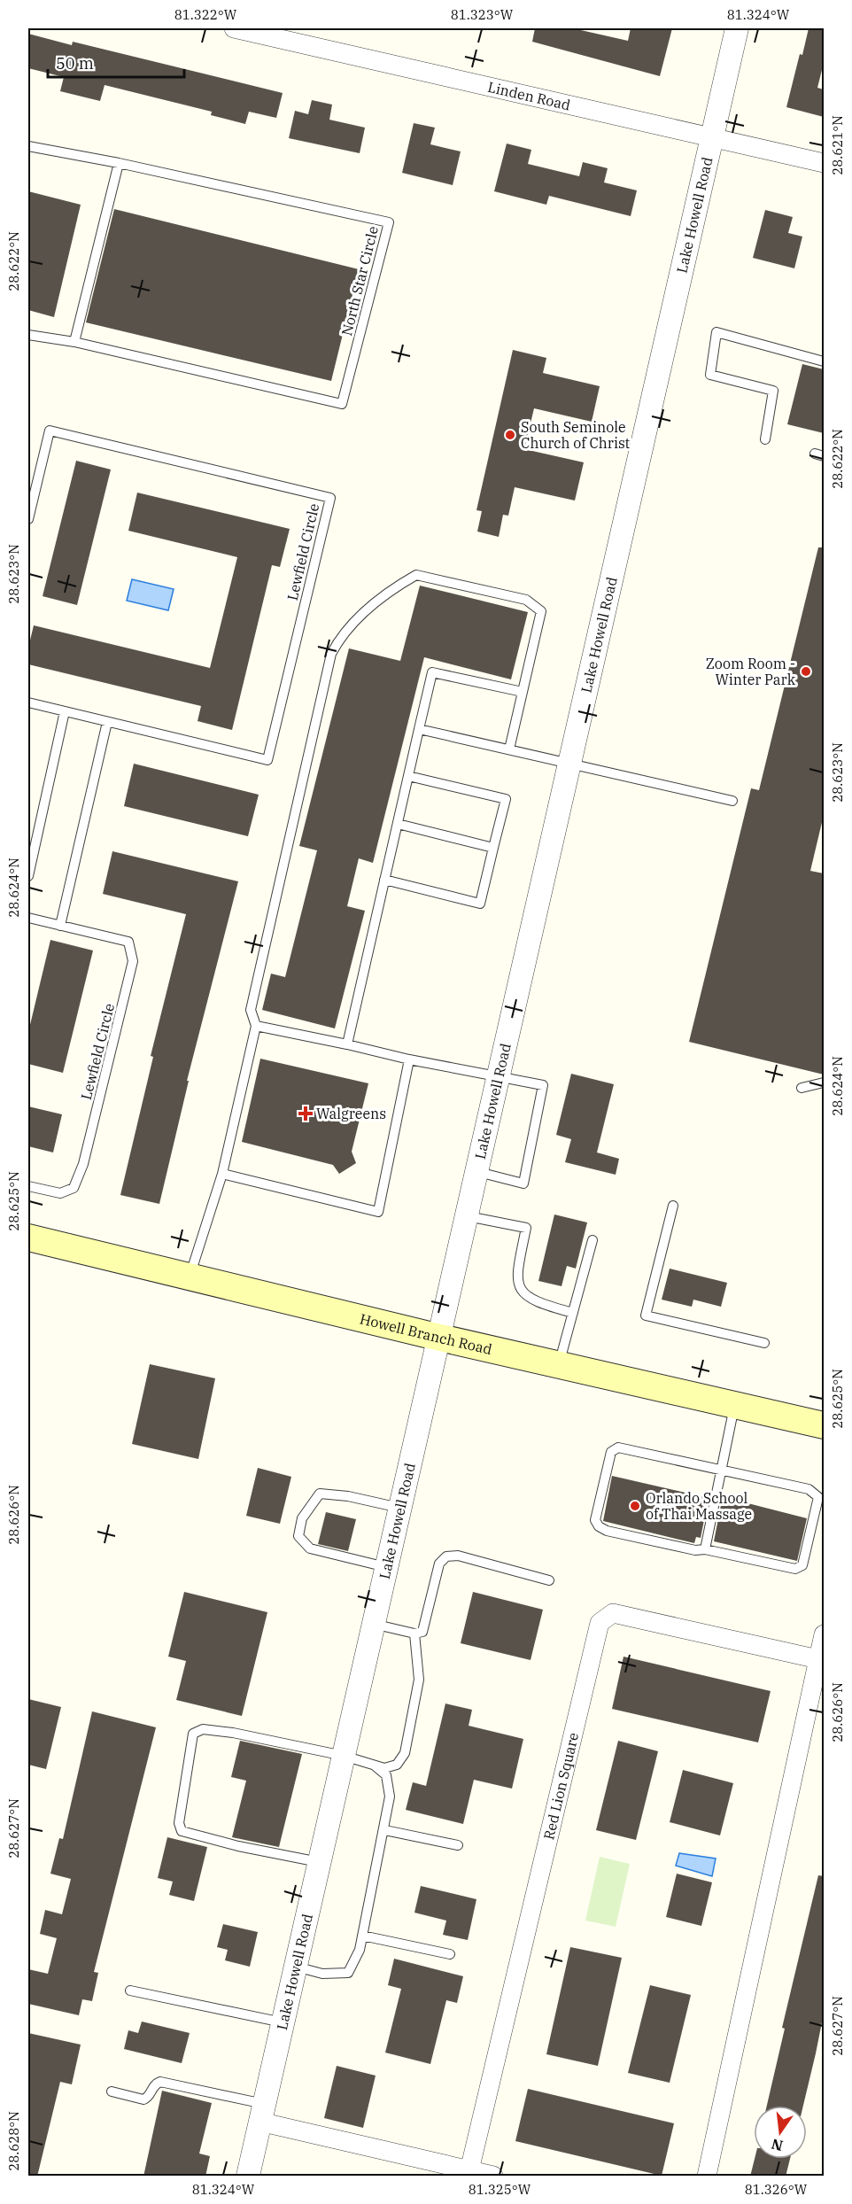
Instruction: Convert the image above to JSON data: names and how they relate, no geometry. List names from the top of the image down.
{
  "streets": {
    "main road": ["Howell Branch Road"],
    "street": ["Linden Road", "Lake Howell Road", "Red Lion Square"],
    "lane": ["North Star Circle", "Lewfield Circle"]
  },
  "crossings": [
    ["Linden Road", "Lake Howell Road"],
    ["Lake Howell Road", "Howell Branch Road"]
  ],
  "places": {
    "other": ["South Seminole Church of Christ", "Zoom Room - Winter Park", "Orlando School of Thai Massage"],
    "health": ["Walgreens"]
  },
  "scale_bar": "50 m",
  "north": "bottom",
  "coordinates": [
    "81.322°W",
    "81.323°W",
    "81.324°W",
    "28.621°N",
    "28.622°N",
    "28.623°N",
    "28.624°N",
    "28.625°N",
    "28.626°N",
    "28.627°N",
    "28.628°N",
    "81.325°W",
    "81.326°W"
  ]
}
